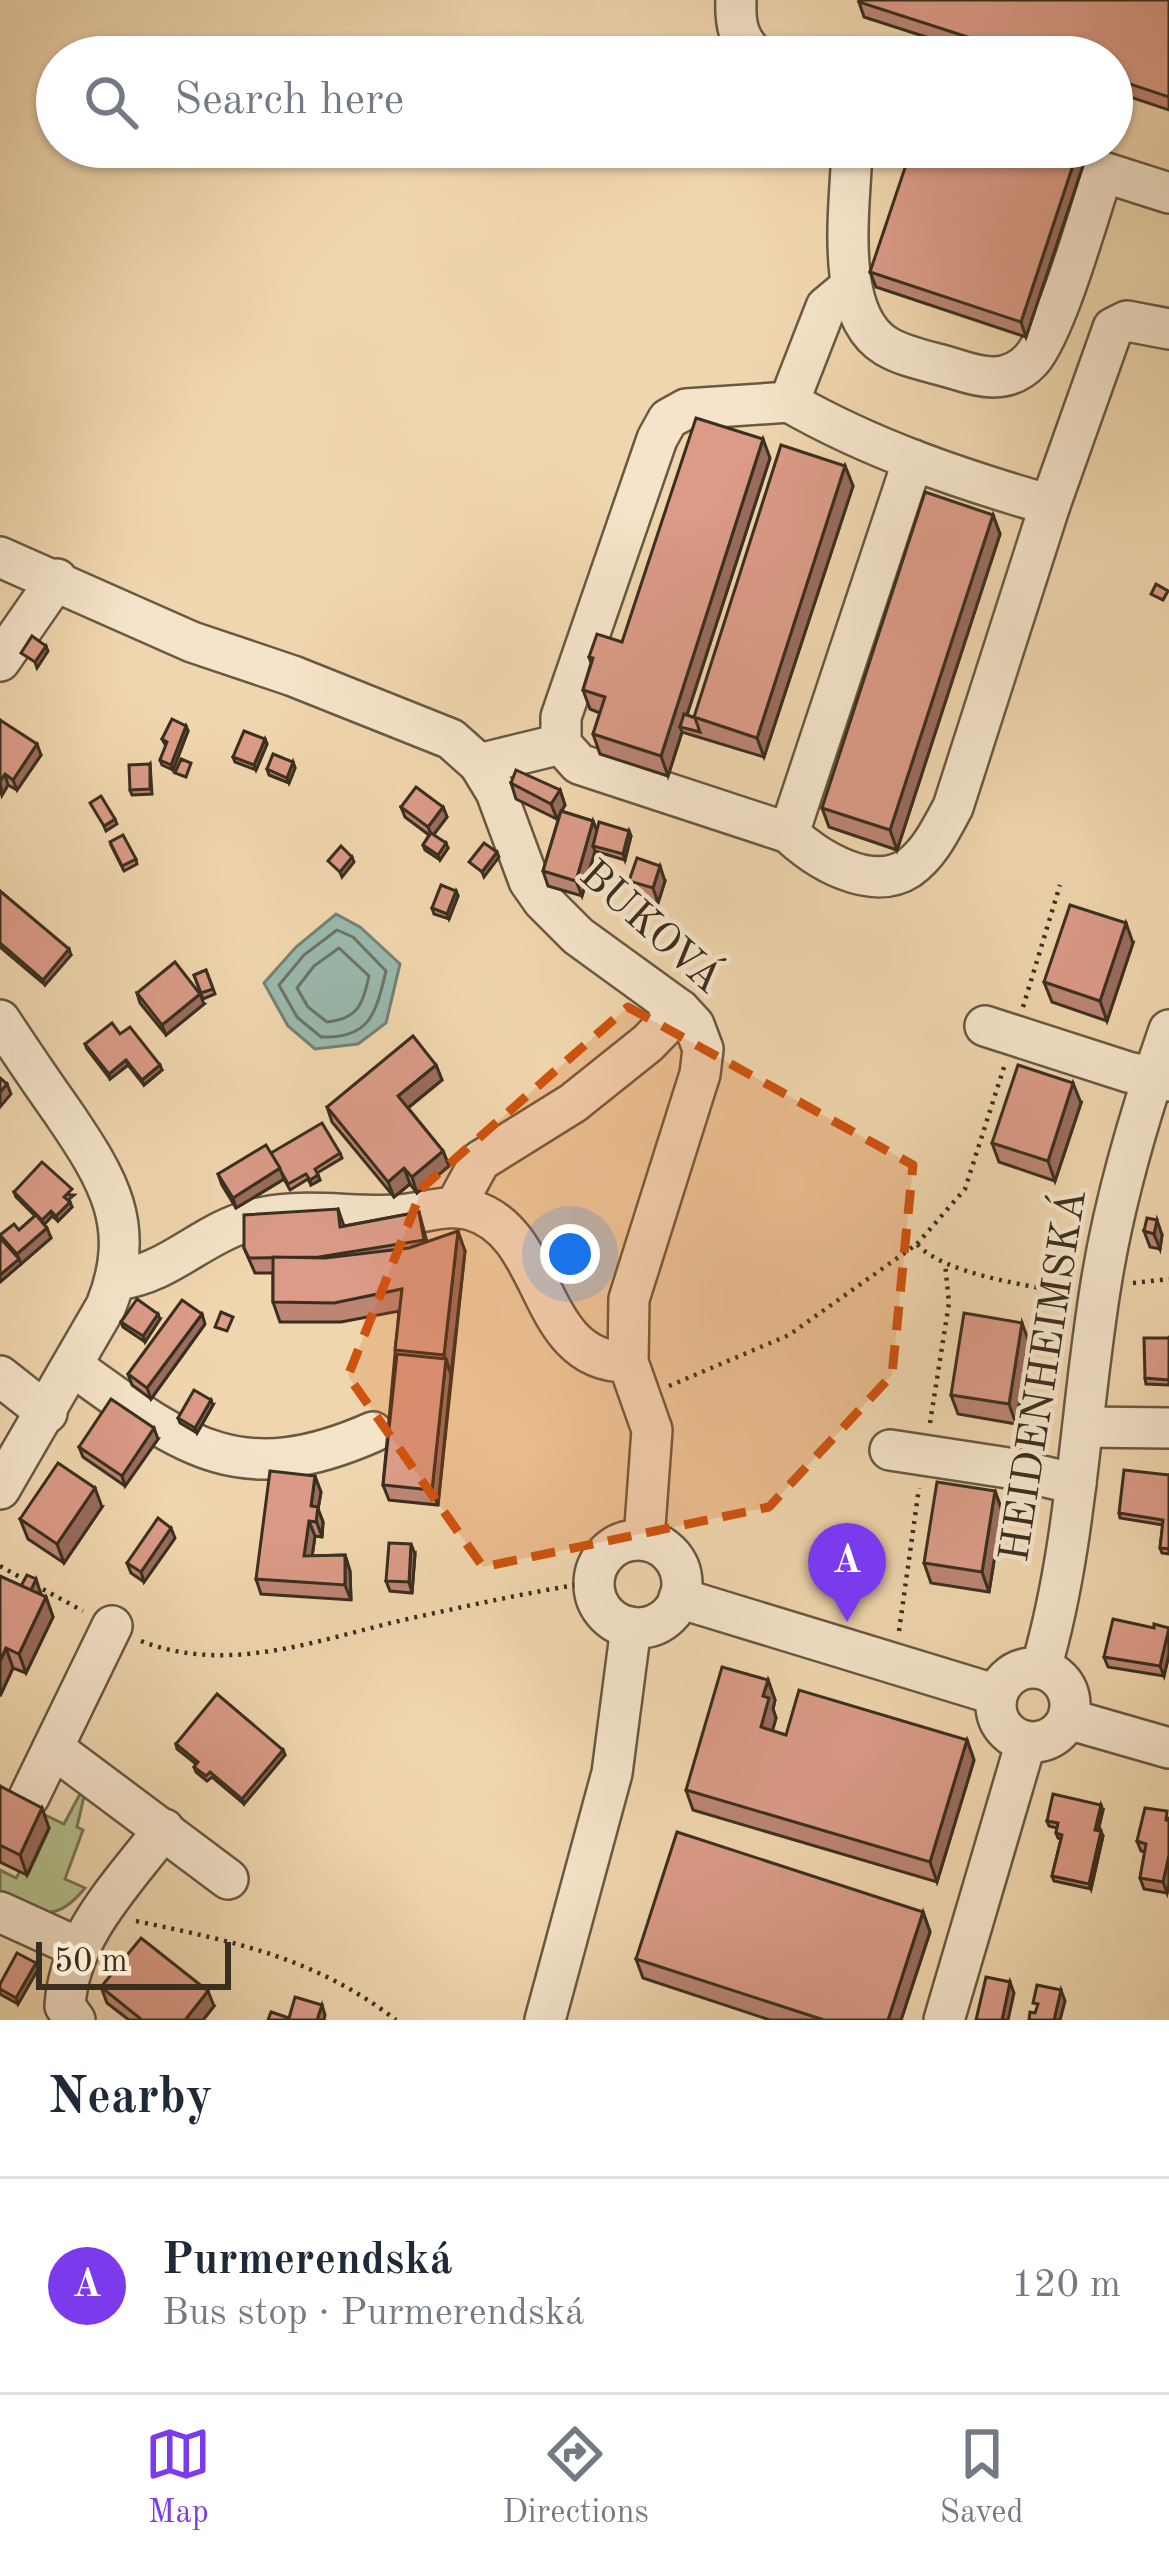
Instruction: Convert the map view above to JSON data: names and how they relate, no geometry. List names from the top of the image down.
{
  "streets": {
    "street": ["BUKOVÁ", "HEIDENHEIMSKÁ"]
  },
  "scale_bar": "50 m",
  "page": {
    "search": "Search here",
    "pins": "A",
    "scale": "50 m",
    "heading": "Nearby",
    "list": [
      {
        "mark": "A",
        "name": "Purmerendská",
        "note": "Bus stop · Purmerendská",
        "value": "120 m"
      }
    ],
    "nav": ["Map", "Directions", "Saved"]
  }
}
